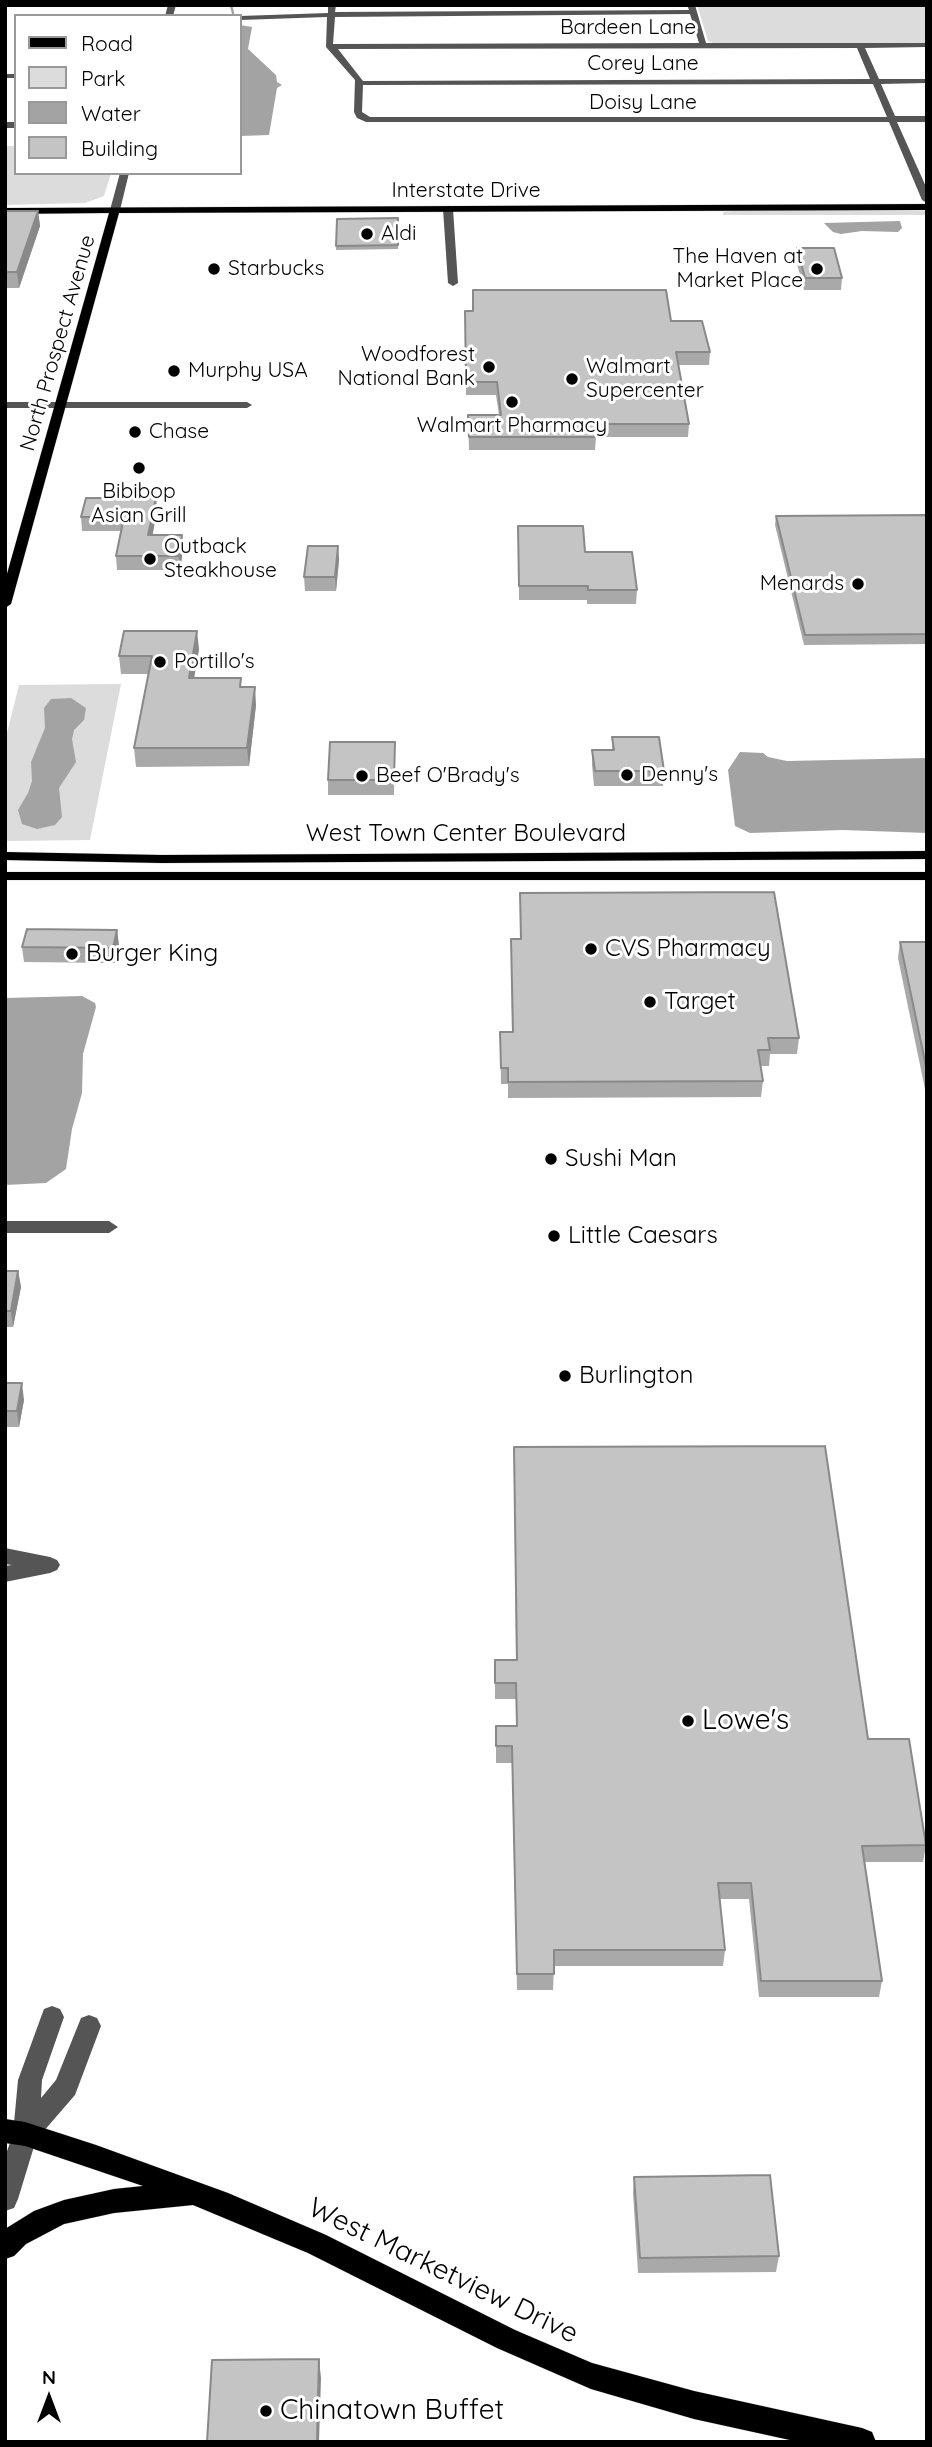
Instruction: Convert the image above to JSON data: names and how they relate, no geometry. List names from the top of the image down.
{
  "streets": {
    "main road": [
      "Interstate Drive",
      "North Prospect Avenue",
      "West Town Center Boulevard",
      "West Marketview Drive"
    ],
    "street": ["Bardeen Lane", "Corey Lane", "Doisy Lane"]
  },
  "crossings": [
    ["Corey Lane", "Doisy Lane"],
    ["Interstate Drive", "North Prospect Avenue"]
  ],
  "places": [
    "Aldi",
    "Starbucks",
    "The Haven at Market Place",
    "Woodforest National Bank",
    "Murphy USA",
    "Walmart Supercenter",
    "Walmart Pharmacy",
    "Chase",
    "Bibibop Asian Grill",
    "Outback Steakhouse",
    "Menards",
    "Portillo's",
    "Denny's",
    "Beef O'Brady's",
    "CVS Pharmacy",
    "Burger King",
    "Target",
    "Sushi Man",
    "Little Caesars",
    "Burlington",
    "Lowe's",
    "Chinatown Buffet"
  ],
  "legend": [
    "Road",
    "Park",
    "Water",
    "Building"
  ],
  "north": "top"
}
